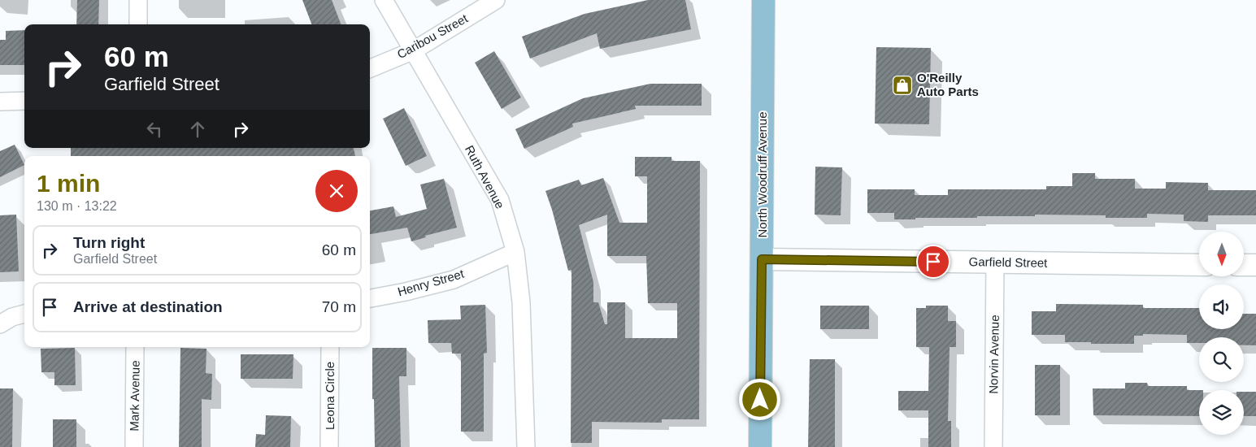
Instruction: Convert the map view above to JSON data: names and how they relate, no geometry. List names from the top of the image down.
{
  "streets": {
    "main road": ["North Woodruff Avenue"],
    "street": [
      "Caribou Street",
      "Ruth Avenue",
      "Garfield Street",
      "Henry Street",
      "Norvin Avenue",
      "Mark Avenue",
      "Leona Circle"
    ]
  },
  "crossings": [
    ["Caribou Street", "Ruth Avenue"],
    ["North Woodruff Avenue", "Garfield Street"],
    ["Ruth Avenue", "Henry Street"],
    ["Garfield Street", "Norvin Avenue"]
  ],
  "places": {
    "shop": ["O'Reilly Auto Parts"]
  },
  "north": "bottom",
  "page": {
    "turn": ["60 m", "Garfield Street"],
    "heading": ["1 min", "130 m · 13:22"],
    "list": [
      {
        "name": "Turn right",
        "note": "Garfield Street",
        "value": "60 m"
      },
      {
        "name": "Arrive at destination",
        "value": "70 m"
      }
    ]
  }
}
